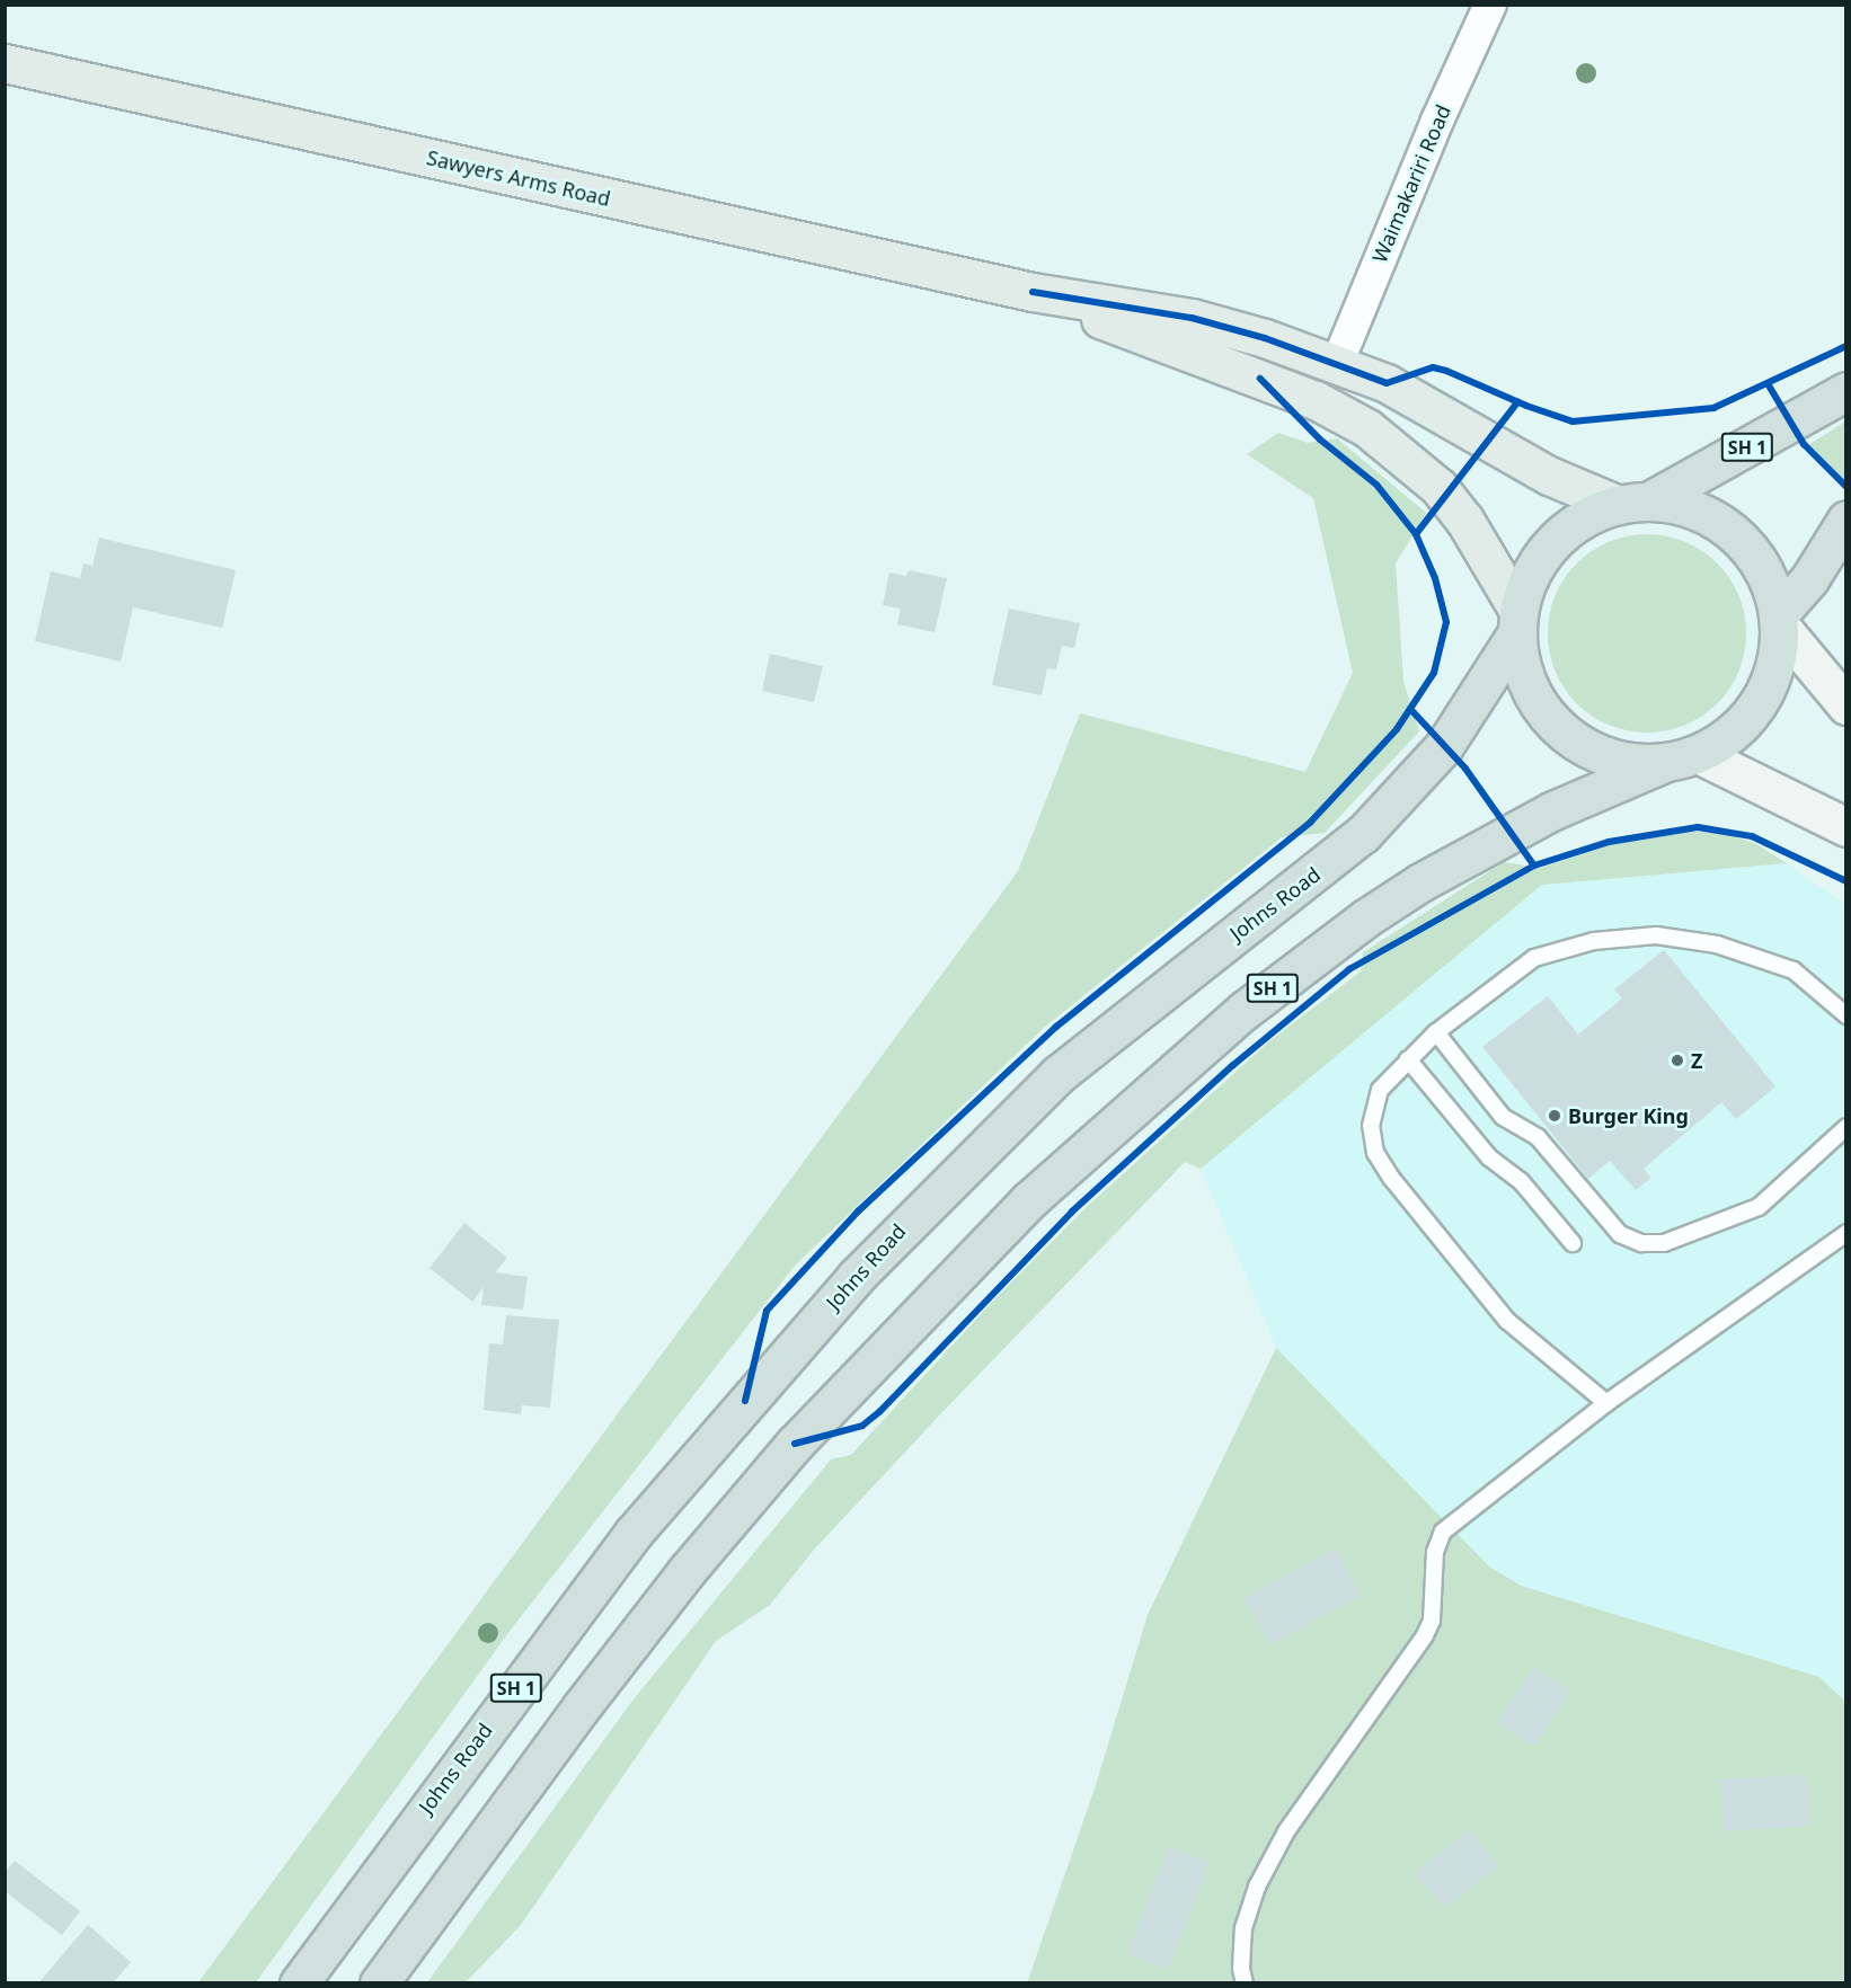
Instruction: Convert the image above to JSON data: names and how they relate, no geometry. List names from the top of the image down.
{
  "streets": {
    "highway": ["SH 1", "Johns Road"],
    "main road": ["Sawyers Arms Road"],
    "street": ["Waimakariri Road"]
  },
  "crossings": [
    ["Sawyers Arms Road", "Waimakariri Road"],
    ["Sawyers Arms Road", "SH 1"],
    ["Sawyers Arms Road", "Johns Road"],
    ["SH 1", "Johns Road"]
  ],
  "places": ["Z", "Burger King"]
}
